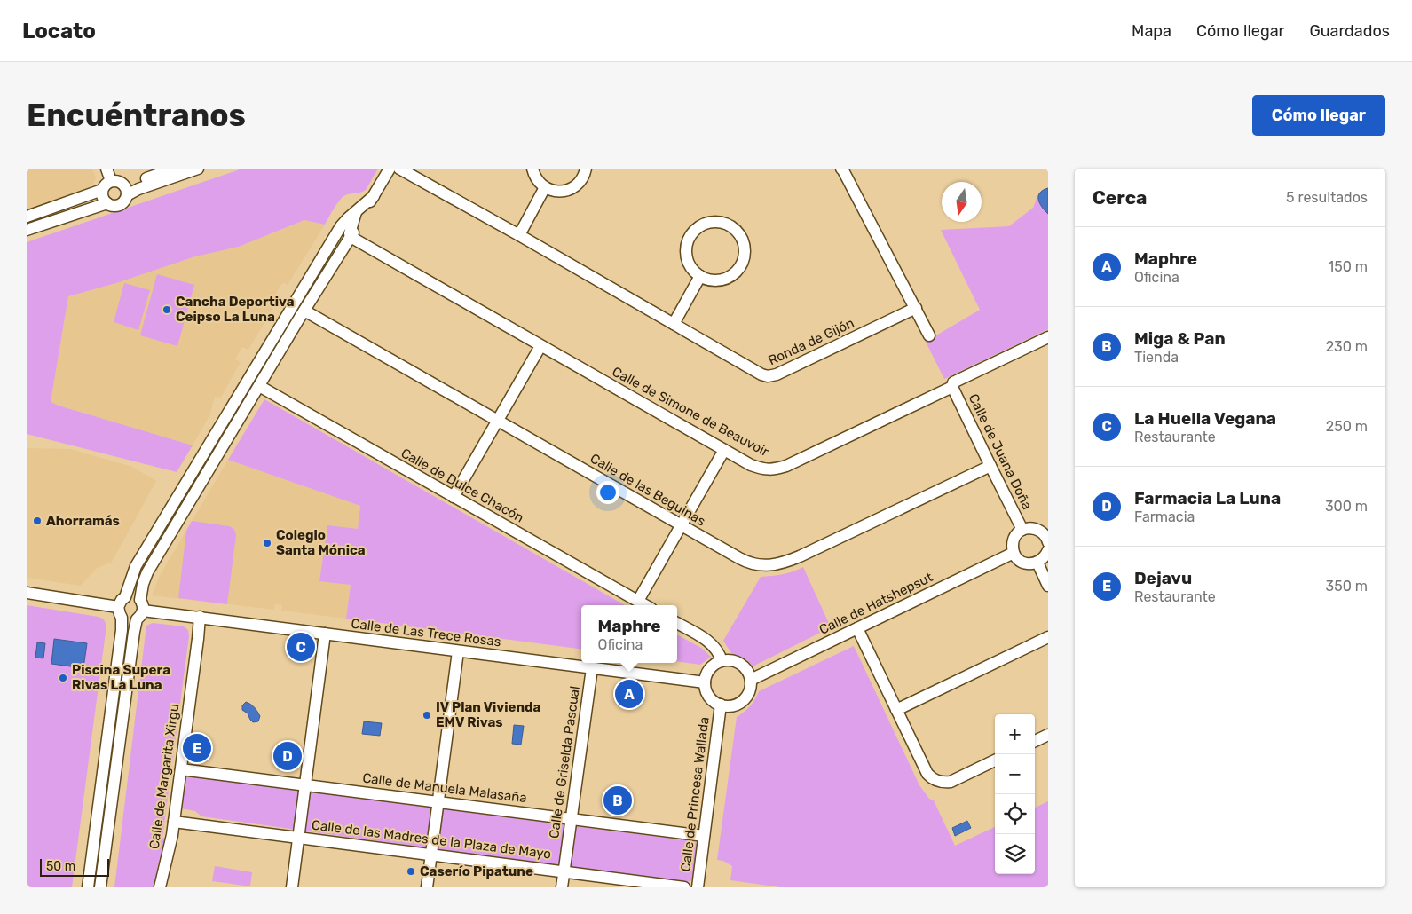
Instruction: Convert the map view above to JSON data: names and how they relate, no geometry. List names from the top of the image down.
{
  "streets": {
    "street": [
      "Ronda de Gijón",
      "Calle de Simone de Beauvoir",
      "Calle de Juana Doña",
      "Calle de Dulce Chacón",
      "Calle de las Beguinas",
      "Calle de Hatshepsut",
      "Calle de Las Trece Rosas",
      "Calle de Griselda Pascual",
      "Calle de Margarita Xirgu",
      "Calle de Manuela Malasaña",
      "Calle de Princesa Wallada",
      "Calle de las Madres de la Plaza de Mayo"
    ]
  },
  "crossings": [
    ["Calle de Simone de Beauvoir", "Calle de Juana Doña"],
    ["Calle de Juana Doña", "Calle de las Beguinas"],
    ["Calle de Juana Doña", "Calle de Hatshepsut"],
    ["Calle de Hatshepsut", "Calle de Las Trece Rosas"],
    ["Calle de Hatshepsut", "Calle de Princesa Wallada"],
    ["Calle de Las Trece Rosas", "Calle de Griselda Pascual"],
    ["Calle de Las Trece Rosas", "Calle de Margarita Xirgu"],
    ["Calle de Las Trece Rosas", "Calle de Princesa Wallada"],
    ["Calle de Griselda Pascual", "Calle de Manuela Malasaña"],
    ["Calle de Griselda Pascual", "Calle de las Madres de la Plaza de Mayo"],
    ["Calle de Margarita Xirgu", "Calle de Manuela Malasaña"],
    ["Calle de Margarita Xirgu", "Calle de las Madres de la Plaza de Mayo"],
    ["Calle de Manuela Malasaña", "Calle de Princesa Wallada"]
  ],
  "places": [
    "Cancha Deportiva Ceipso La Luna",
    "Ahorramás",
    "Colegio Santa Mónica",
    "Piscina Supera Rivas La Luna",
    "IV Plan Vivienda EMV Rivas",
    "Caserío Pipatune"
  ],
  "scale_bar": "50 m",
  "north": "bottom",
  "page": {
    "header": "Locato",
    "nav": ["Mapa", "Cómo llegar", "Guardados"],
    "buttons": "Cómo llegar",
    "title": "Encuéntranos",
    "heading": ["Cerca", "5 resultados"],
    "list": [
      {
        "mark": "A",
        "name": "Maphre",
        "note": "Oficina",
        "value": "150 m"
      },
      {
        "mark": "B",
        "name": "Miga & Pan",
        "note": "Tienda",
        "value": "230 m"
      },
      {
        "mark": "C",
        "name": "La Huella Vegana",
        "note": "Restaurante",
        "value": "250 m"
      },
      {
        "mark": "D",
        "name": "Farmacia La Luna",
        "note": "Farmacia",
        "value": "300 m"
      },
      {
        "mark": "E",
        "name": "Dejavu",
        "note": "Restaurante",
        "value": "350 m"
      }
    ],
    "popup": ["Maphre", "Oficina"],
    "pins": [
      "C",
      "A",
      "E",
      "D",
      "B"
    ],
    "map_buttons": ["+", "−"],
    "scale": "50 m"
  }
}
